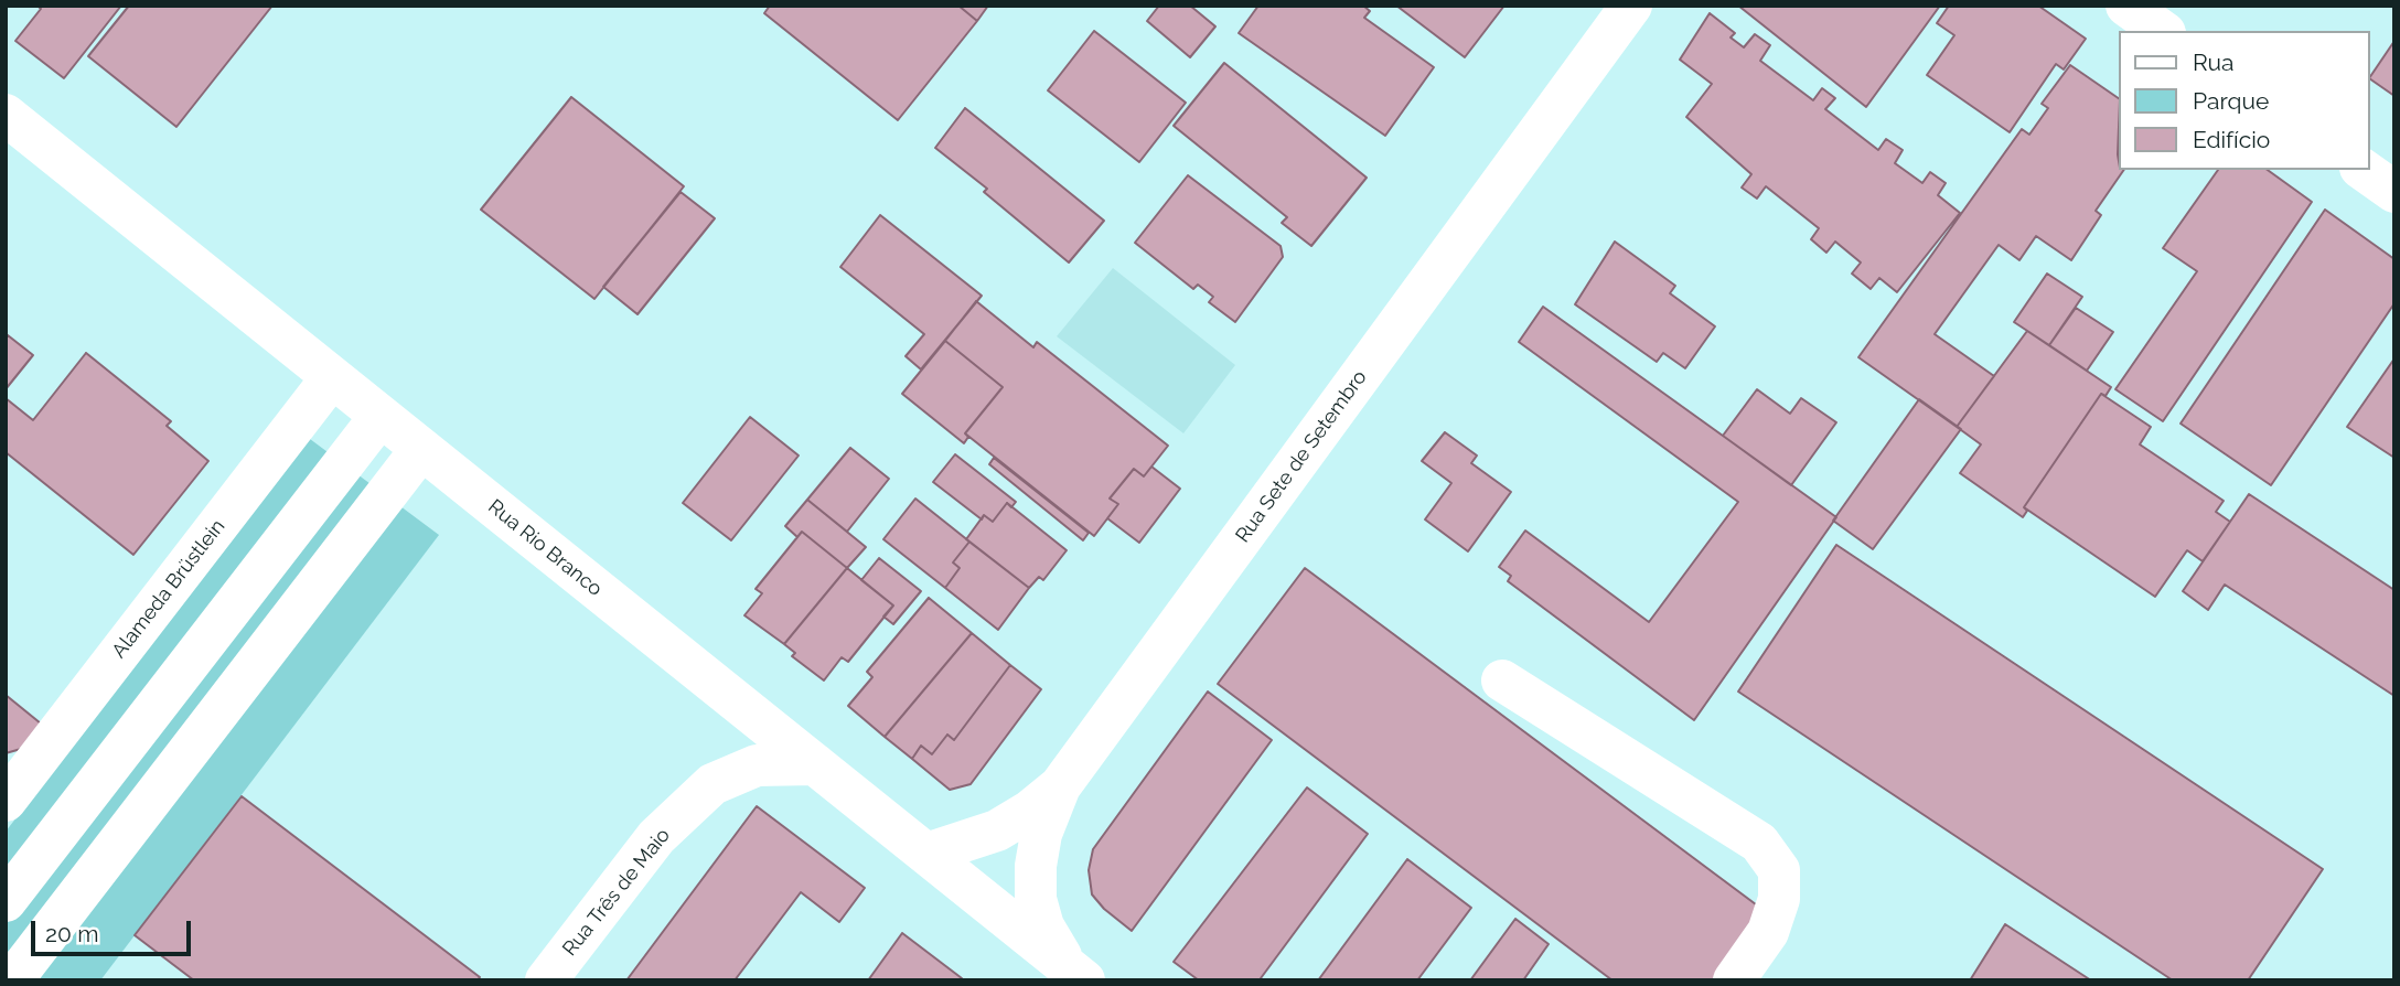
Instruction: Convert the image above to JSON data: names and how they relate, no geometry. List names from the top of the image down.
{
  "streets": {
    "street": [
      "Rua Sete de Setembro",
      "Rua Rio Branco",
      "Alameda Brüstlein",
      "Rua Três de Maio"
    ]
  },
  "crossings": [
    ["Rua Sete de Setembro", "Rua Rio Branco"],
    ["Rua Rio Branco", "Alameda Brüstlein"],
    ["Rua Rio Branco", "Rua Três de Maio"]
  ],
  "legend": ["Rua", "Parque", "Edifício"],
  "scale_bar": "20 m"
}
